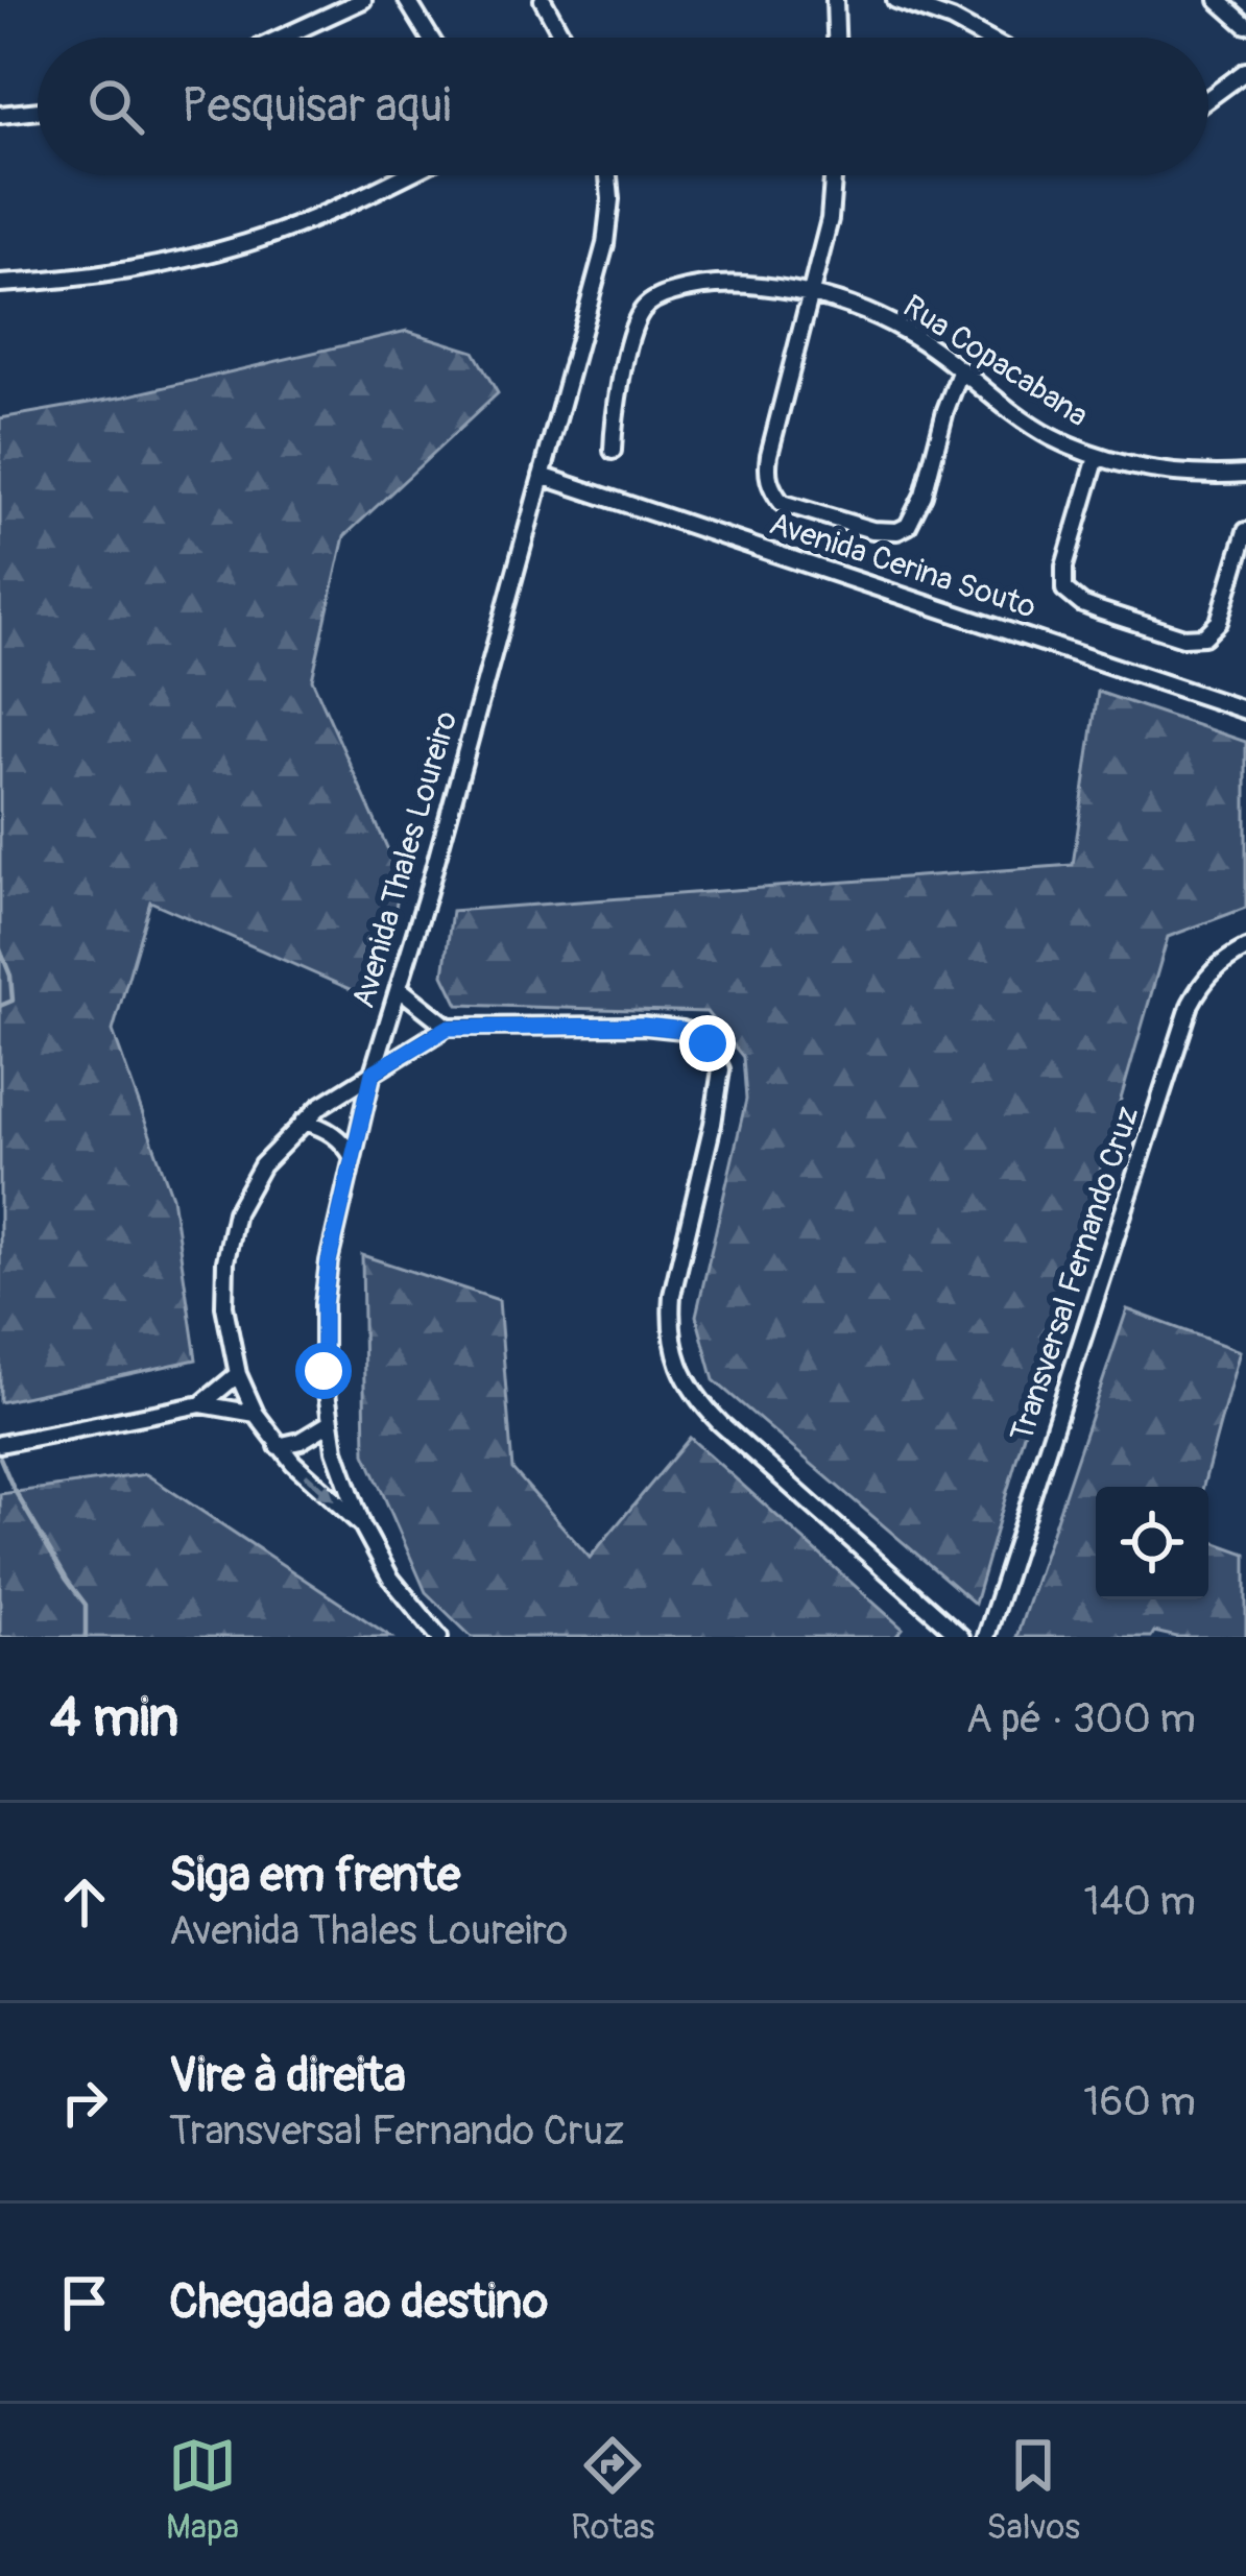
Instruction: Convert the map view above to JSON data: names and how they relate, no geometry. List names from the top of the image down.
{
  "streets": {
    "street": [
      "Rua Copacabana",
      "Avenida Cerina Souto",
      "Avenida Thales Loureiro",
      "Transversal Fernando Cruz"
    ]
  },
  "crossings": [
    ["Avenida Cerina Souto", "Avenida Thales Loureiro"]
  ],
  "page": {
    "search": "Pesquisar aqui",
    "heading": ["4 min", "A pé · 300 m"],
    "list": [
      ["Siga em frente", "Avenida Thales Loureiro", "140 m"],
      ["Vire à direita", "Transversal Fernando Cruz", "160 m"],
      "Chegada ao destino"
    ],
    "nav": ["Mapa", "Rotas", "Salvos"]
  }
}
